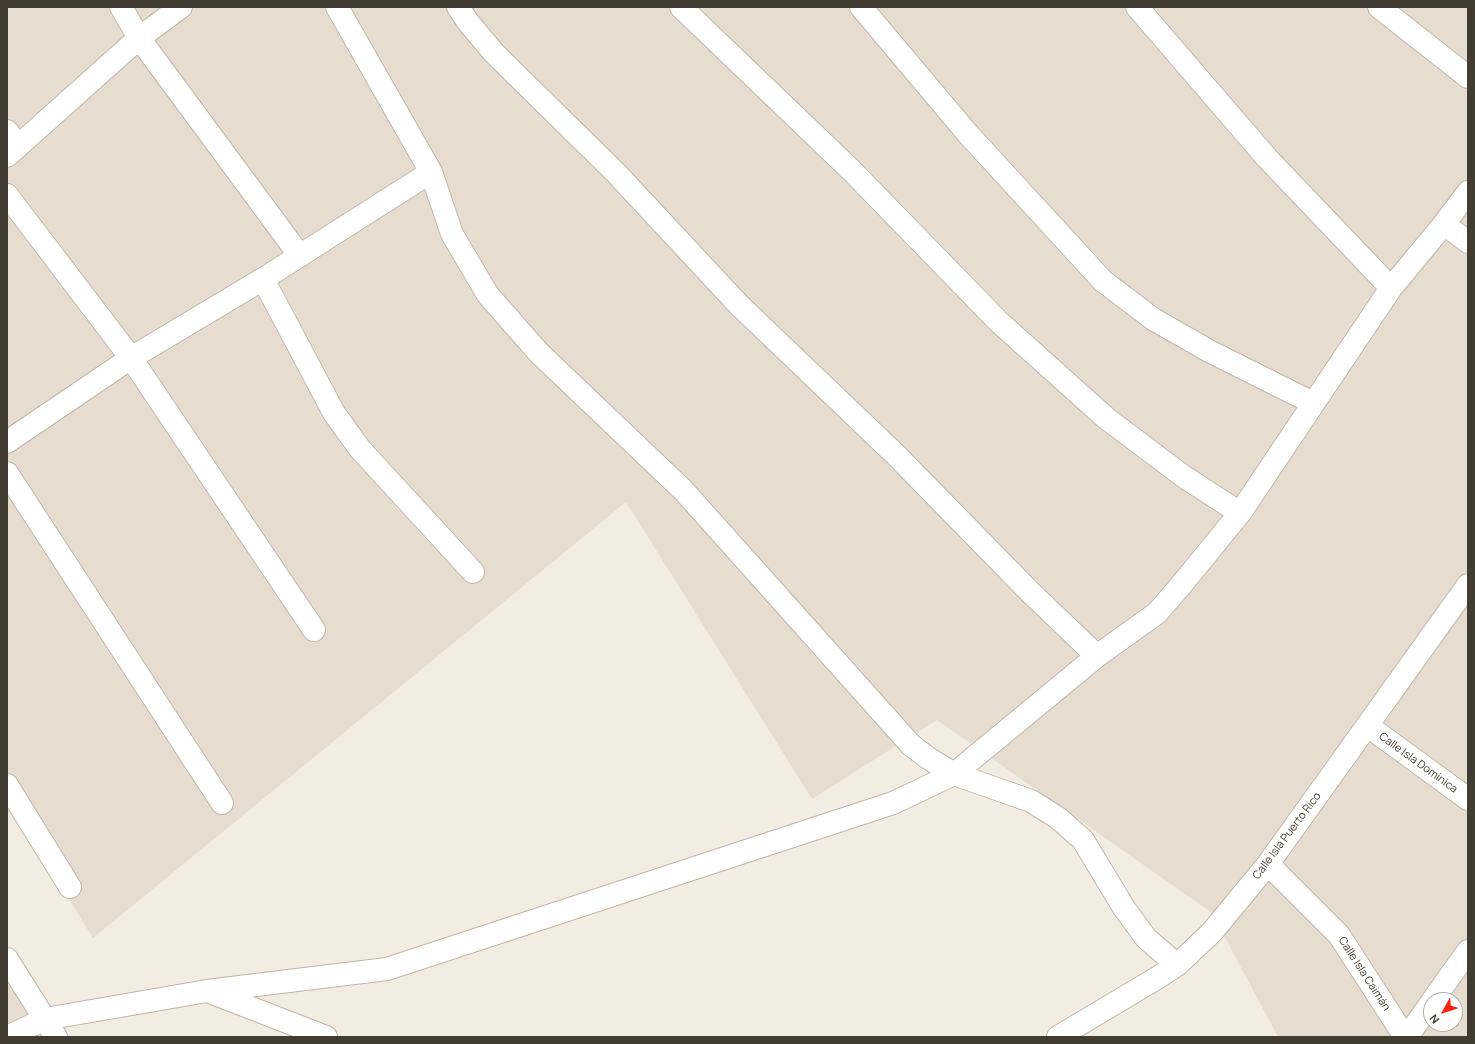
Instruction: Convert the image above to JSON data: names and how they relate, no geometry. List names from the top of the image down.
{
  "streets": {
    "street": ["Calle Isla Dominica", "Calle Isla Puerto Rico", "Calle Isla Caimán"]
  },
  "crossings": [
    ["Calle Isla Dominica", "Calle Isla Puerto Rico"],
    ["Calle Isla Puerto Rico", "Calle Isla Caimán"]
  ],
  "north": "bottom left"
}
